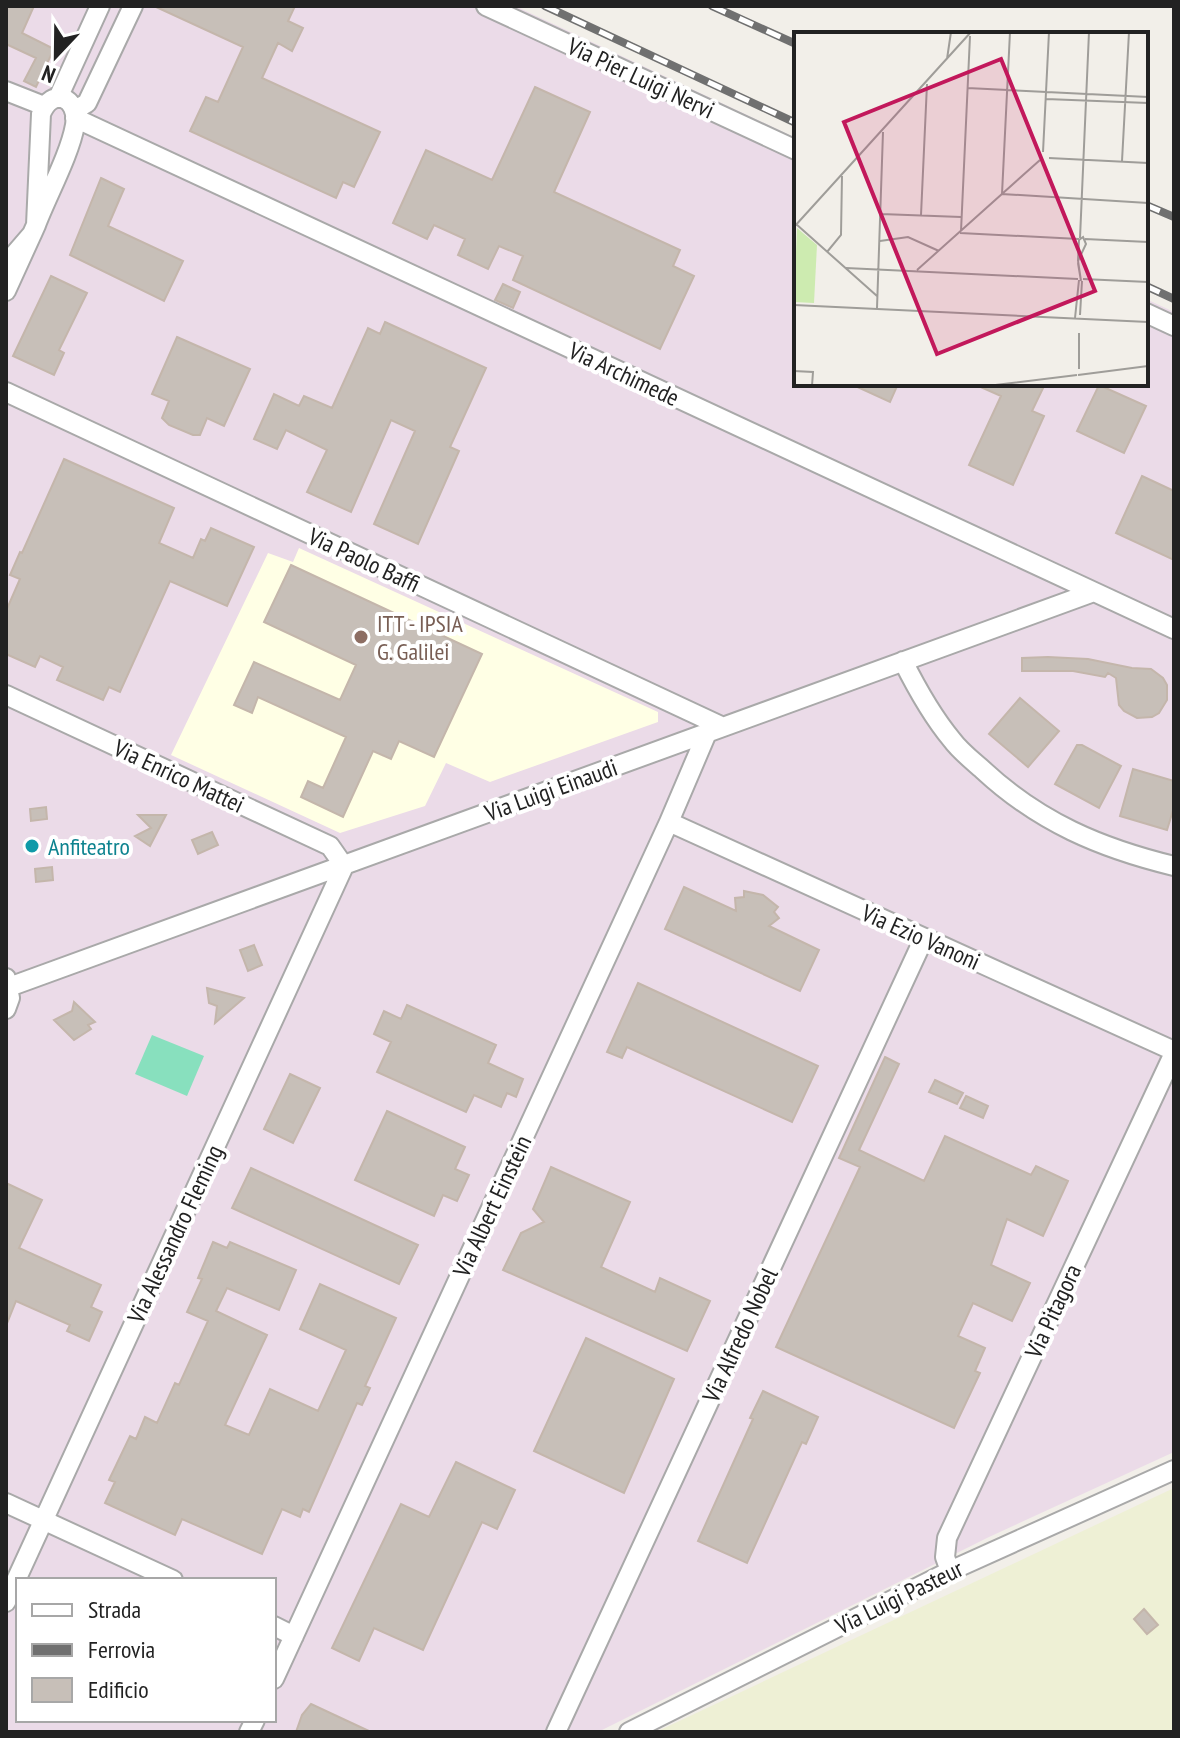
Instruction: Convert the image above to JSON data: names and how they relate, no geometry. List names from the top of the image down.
{
  "streets": {
    "street": [
      "Via Pier Luigi Nervi",
      "Via Archimede",
      "Via Paolo Baffi",
      "Via Enrico Mattei",
      "Via Luigi Einaudi",
      "Via Ezio Vanoni",
      "Via Albert Einstein",
      "Via Alessandro Fleming",
      "Via Pitagora",
      "Via Alfredo Nobel",
      "Via Luigi Pasteur"
    ]
  },
  "crossings": [
    ["Via Archimede", "Via Luigi Einaudi"],
    ["Via Paolo Baffi", "Via Luigi Einaudi"],
    ["Via Paolo Baffi", "Via Albert Einstein"],
    ["Via Enrico Mattei", "Via Luigi Einaudi"],
    ["Via Enrico Mattei", "Via Alessandro Fleming"],
    ["Via Luigi Einaudi", "Via Albert Einstein"],
    ["Via Luigi Einaudi", "Via Alessandro Fleming"],
    ["Via Ezio Vanoni", "Via Albert Einstein"],
    ["Via Ezio Vanoni", "Via Pitagora"],
    ["Via Ezio Vanoni", "Via Alfredo Nobel"],
    ["Via Pitagora", "Via Luigi Pasteur"]
  ],
  "places": ["ITT - IPSIA G. Galilei", "Anfiteatro"],
  "legend": ["Strada", "Ferrovia", "Edificio"],
  "north": "bottom"
}
